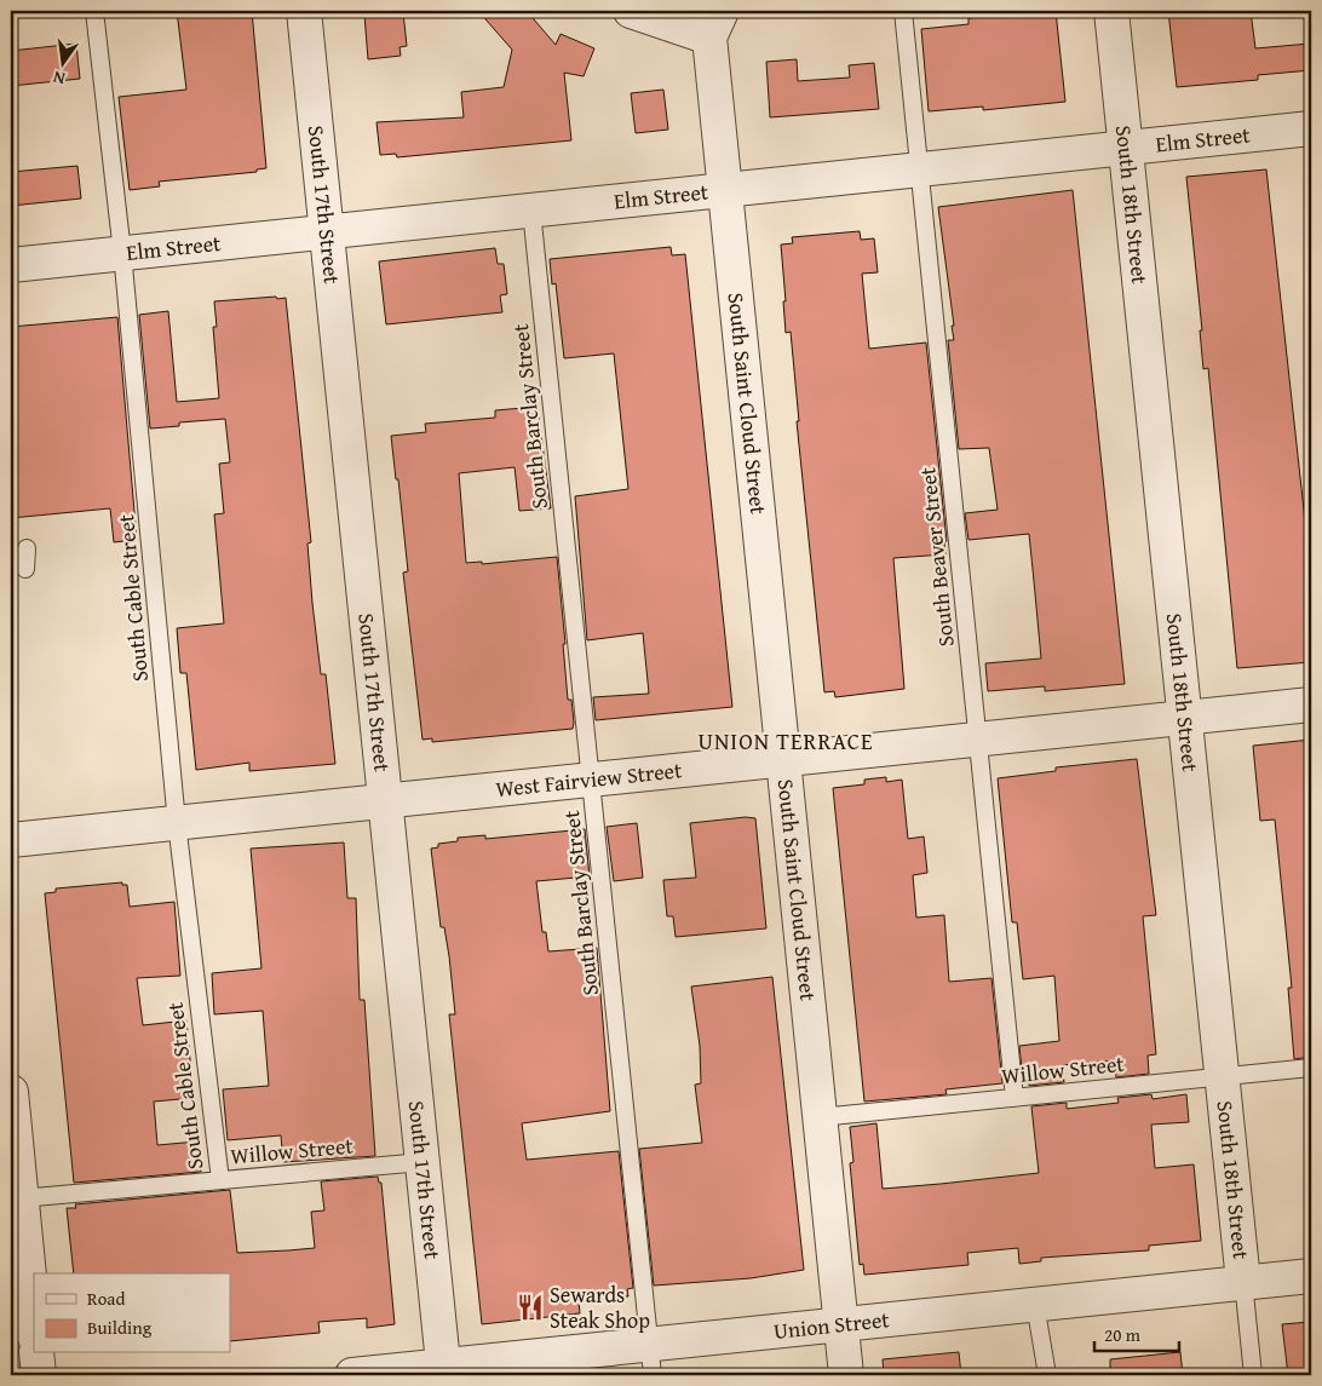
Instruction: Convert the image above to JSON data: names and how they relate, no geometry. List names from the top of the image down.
{
  "streets": {
    "street": [
      "Elm Street",
      "South 17th Street",
      "South 18th Street",
      "South Saint Cloud Street",
      "West Fairview Street",
      "Union Street"
    ],
    "lane": [
      "South Barclay Street",
      "South Beaver Street",
      "South Cable Street",
      "Willow Street"
    ]
  },
  "crossings": [
    ["Elm Street", "South 17th Street"],
    ["Elm Street", "South 18th Street"],
    ["Elm Street", "South Saint Cloud Street"],
    ["Elm Street", "South Barclay Street"],
    ["Elm Street", "South Beaver Street"],
    ["Elm Street", "South Cable Street"],
    ["South 17th Street", "West Fairview Street"],
    ["South 17th Street", "Willow Street"],
    ["South 17th Street", "Union Street"],
    ["South 18th Street", "West Fairview Street"],
    ["South 18th Street", "Willow Street"],
    ["South 18th Street", "Union Street"],
    ["South Saint Cloud Street", "West Fairview Street"],
    ["South Saint Cloud Street", "Willow Street"],
    ["South Saint Cloud Street", "Union Street"],
    ["South Barclay Street", "West Fairview Street"],
    ["South Barclay Street", "Union Street"],
    ["South Beaver Street", "West Fairview Street"],
    ["South Beaver Street", "Willow Street"],
    ["South Cable Street", "West Fairview Street"],
    ["South Cable Street", "Willow Street"]
  ],
  "districts": ["UNION TERRACE"],
  "places": {
    "restaurant": ["Sewards Steak Shop"]
  },
  "legend": ["Road", "Building"],
  "scale_bar": "20 m",
  "north": "bottom"
}
